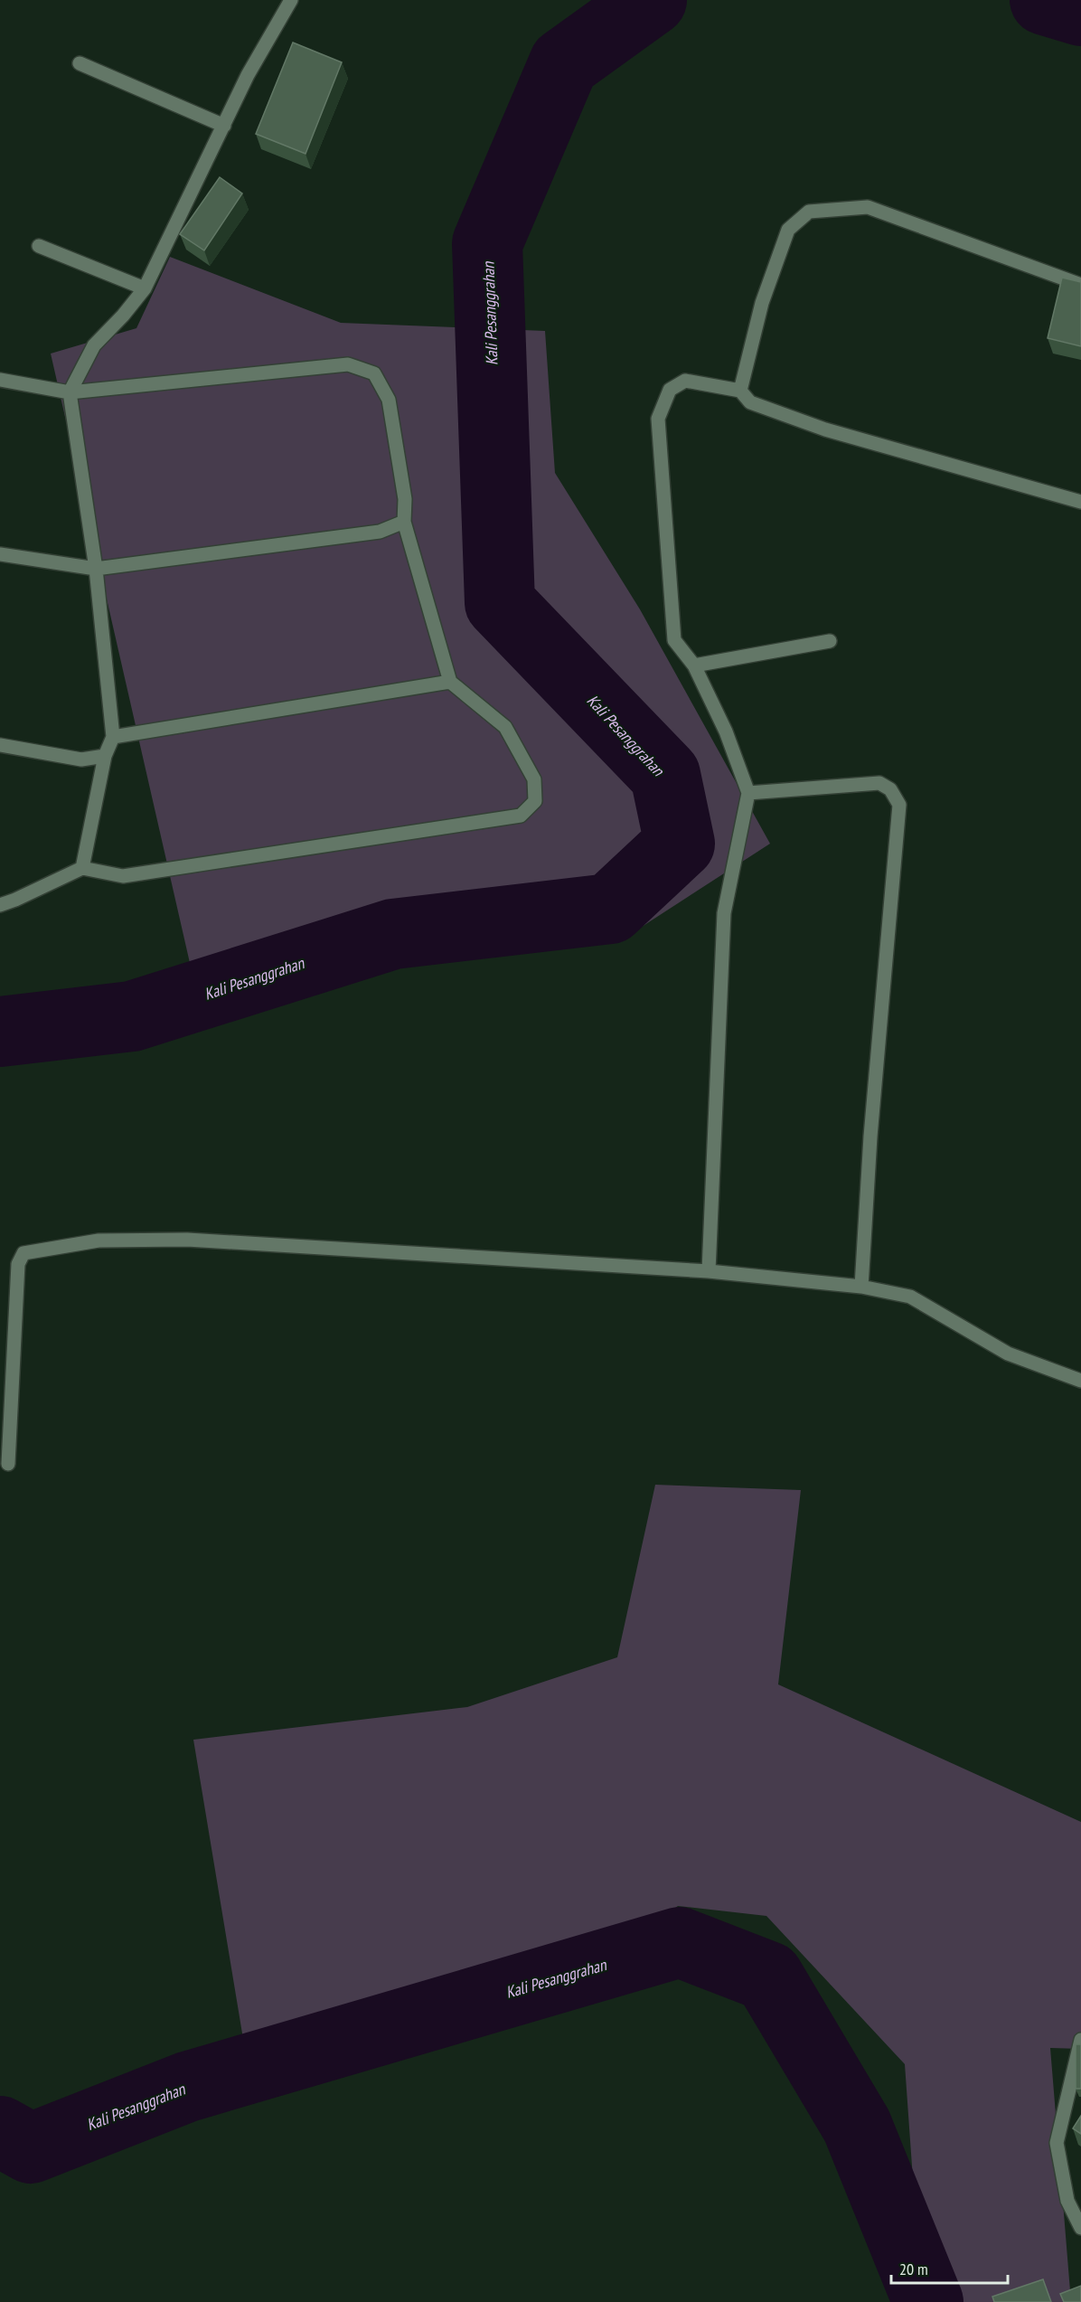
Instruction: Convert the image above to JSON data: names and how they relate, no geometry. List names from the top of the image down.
{
  "water": ["Kali Pesanggrahan"],
  "scale_bar": "20 m"
}
